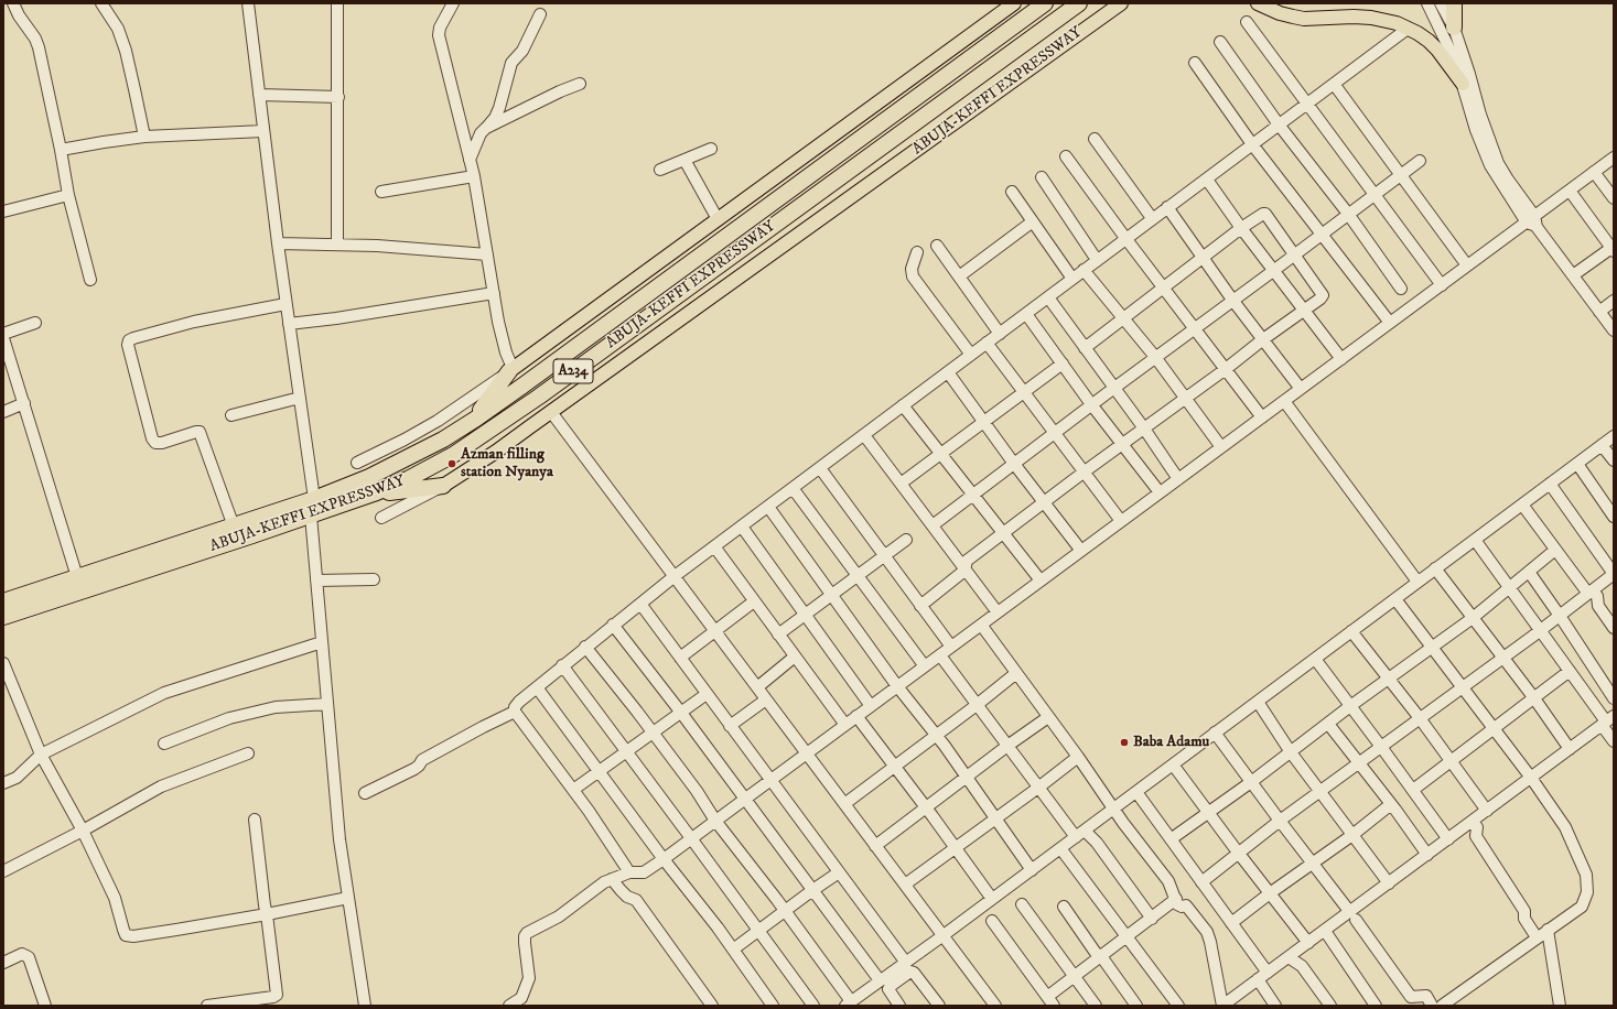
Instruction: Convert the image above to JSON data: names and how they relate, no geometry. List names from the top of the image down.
{
  "streets": {
    "highway": ["ABUJA-KEFFI EXPRESSWAY", "A234"]
  },
  "places": ["Azman filling station Nyanya", "Baba Adamu"]
}
